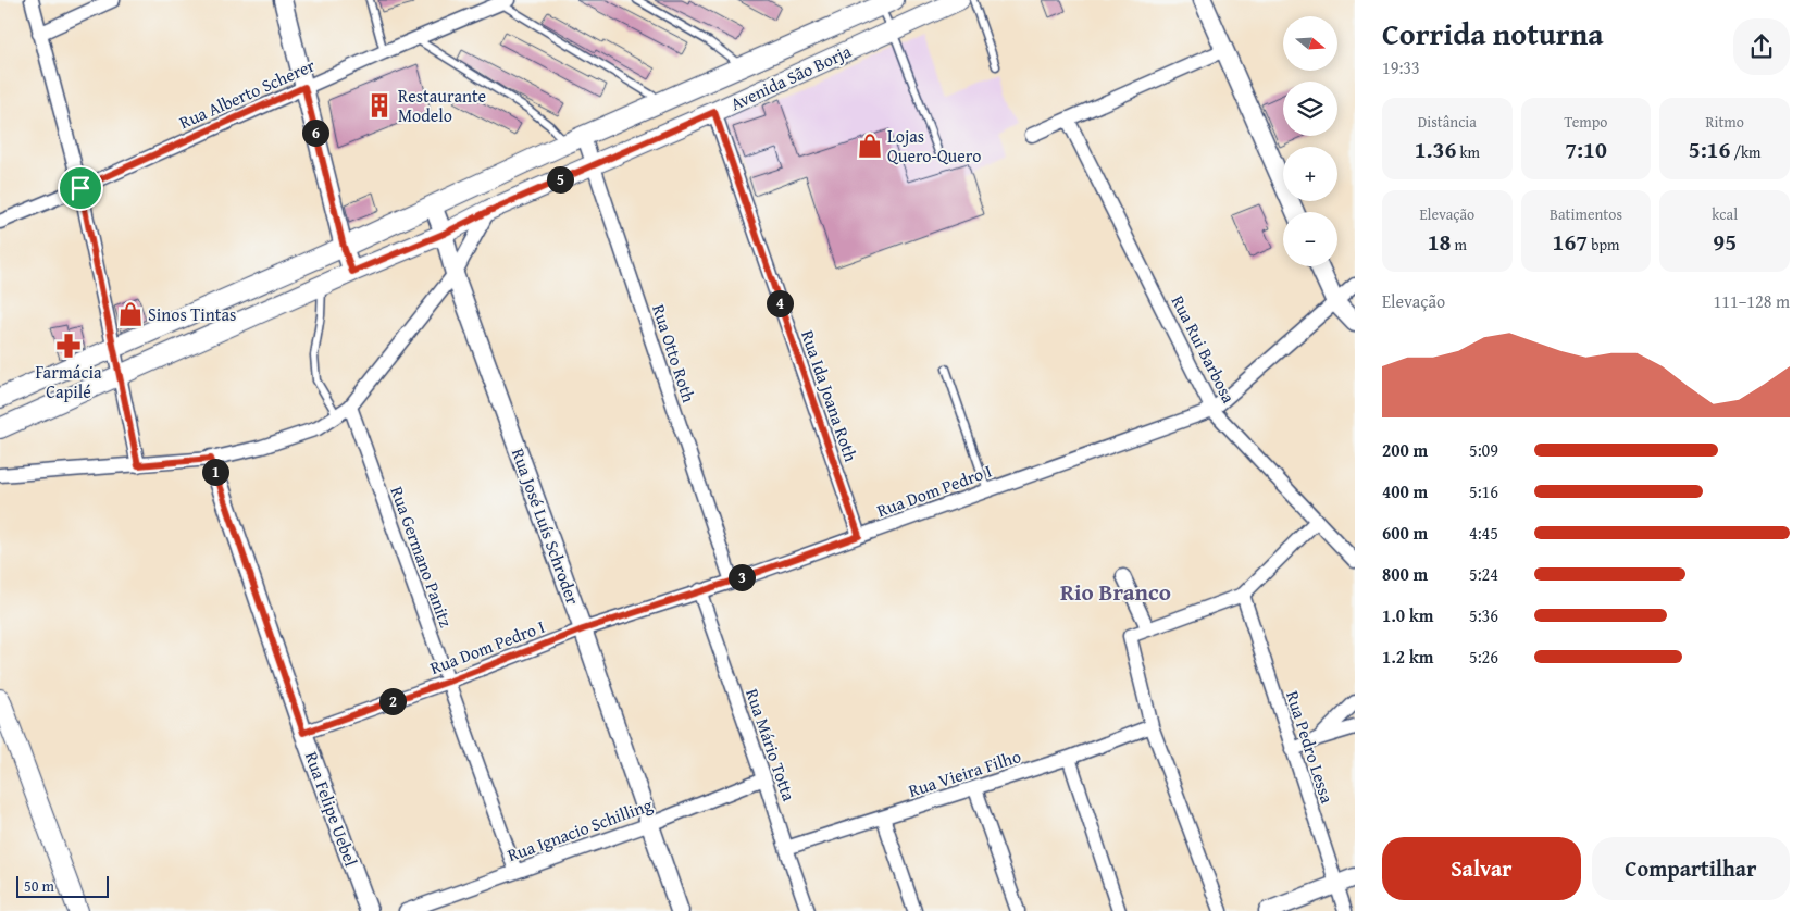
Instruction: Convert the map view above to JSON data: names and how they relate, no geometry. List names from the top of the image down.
{
  "streets": {
    "main road": ["Avenida São Borja"],
    "street": [
      "Rua Alberto Scherer",
      "Rua Rui Barbosa",
      "Rua Otto Roth",
      "Rua Ida Joana Roth",
      "Rua Dom Pedro I",
      "Rua José Luís Schroder",
      "Rua Germano Panitz",
      "Rua Mário Totta",
      "Rua Pedro Lessa",
      "Rua Vieira Filho",
      "Rua Felipe Uebel",
      "Rua Ignacio Schilling"
    ]
  },
  "crossings": [
    ["Avenida São Borja", "Rua Otto Roth"],
    ["Avenida São Borja", "Rua Ida Joana Roth"],
    ["Avenida São Borja", "Rua José Luís Schroder"],
    ["Rua Rui Barbosa", "Rua Dom Pedro I"],
    ["Rua Otto Roth", "Rua Dom Pedro I"],
    ["Rua Ida Joana Roth", "Rua Dom Pedro I"],
    ["Rua Dom Pedro I", "Rua José Luís Schroder"],
    ["Rua Dom Pedro I", "Rua Germano Panitz"],
    ["Rua Dom Pedro I", "Rua Mário Totta"],
    ["Rua Dom Pedro I", "Rua Felipe Uebel"],
    ["Rua José Luís Schroder", "Rua Ignacio Schilling"],
    ["Rua Germano Panitz", "Rua Ignacio Schilling"],
    ["Rua Mário Totta", "Rua Vieira Filho"],
    ["Rua Mário Totta", "Rua Ignacio Schilling"]
  ],
  "districts": ["Rio Branco"],
  "places": {
    "building": ["Restaurante Modelo"],
    "shop": ["Lojas Quero-Quero", "Sinos Tintas"],
    "pharmacy": ["Farmácia Capilé"]
  },
  "scale_bar": "50 m",
  "north": "right",
  "page": {
    "heading": ["Corrida noturna", "19:33"],
    "map_buttons": ["+", "−"],
    "stats": [
      ["Distância", "1.36 km"],
      ["Tempo", "7:10"],
      ["Ritmo", "5:16 /km"],
      ["Elevação", "18 m"],
      ["Batimentos", "167 bpm"],
      ["kcal", "95"]
    ],
    "pins": [
      "6",
      "5",
      "4",
      "1",
      "3",
      "2"
    ],
    "chart": ["Elevação", "111–128 m"],
    "list": [
      {
        "name": "200 m",
        "note": "5:09"
      },
      {
        "name": "400 m",
        "note": "5:16"
      },
      {
        "name": "600 m",
        "note": "4:45"
      },
      {
        "name": "800 m",
        "note": "5:24"
      },
      {
        "name": "1.0 km",
        "note": "5:36"
      },
      {
        "name": "1.2 km",
        "note": "5:26"
      }
    ],
    "buttons": ["Salvar", "Compartilhar"],
    "scale": "50 m"
  }
}
